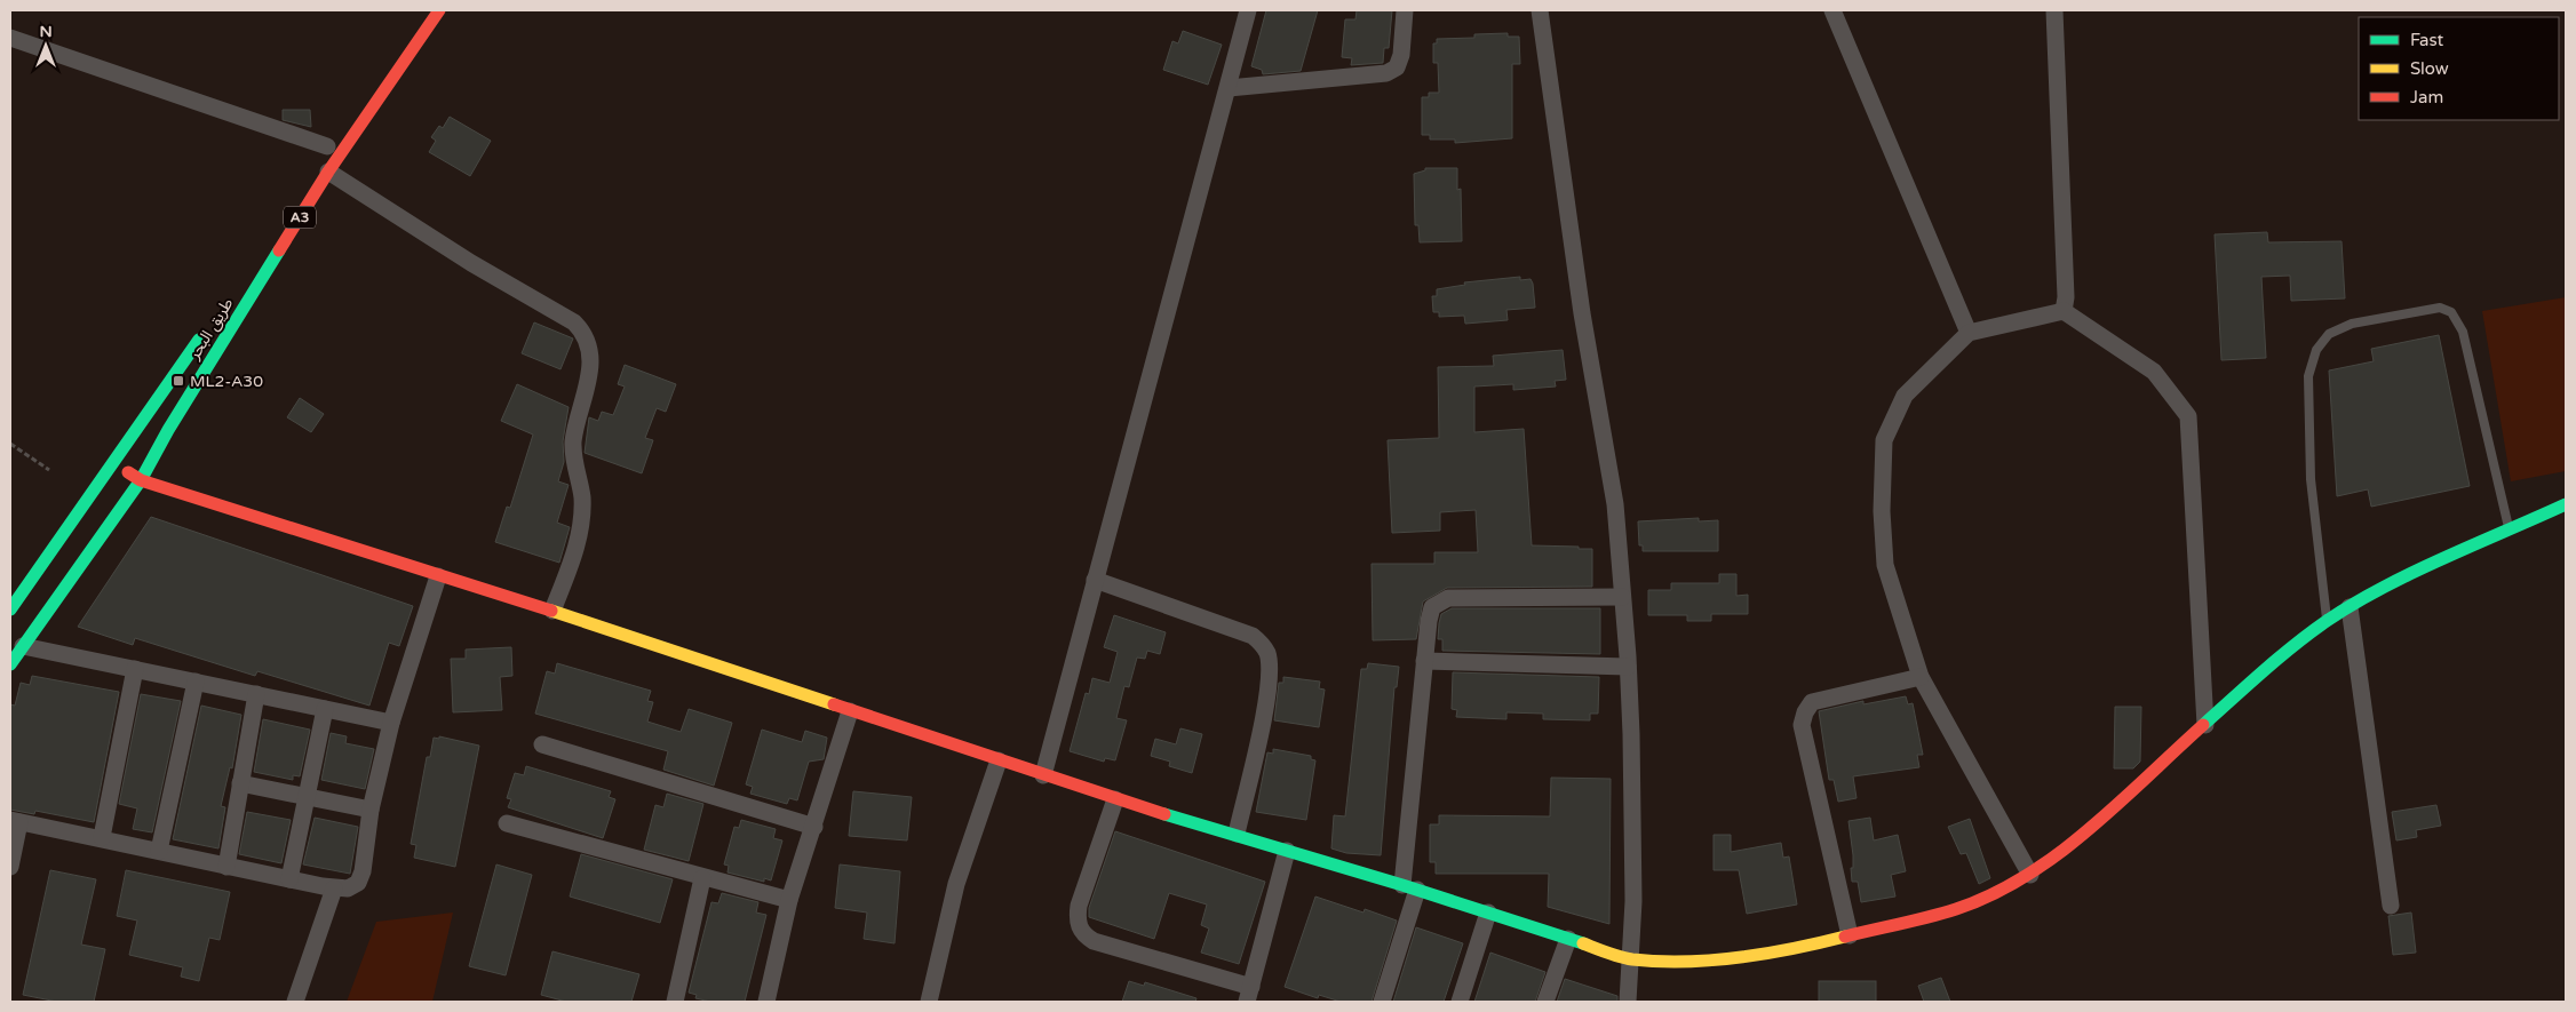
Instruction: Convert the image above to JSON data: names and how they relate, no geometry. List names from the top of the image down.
{
  "streets": {
    "main road": ["A3", "طريق البحر"]
  },
  "places": {
    "transit": ["ML2-A30"]
  },
  "legend": ["Fast", "Slow", "Jam"],
  "north": "top"
}
